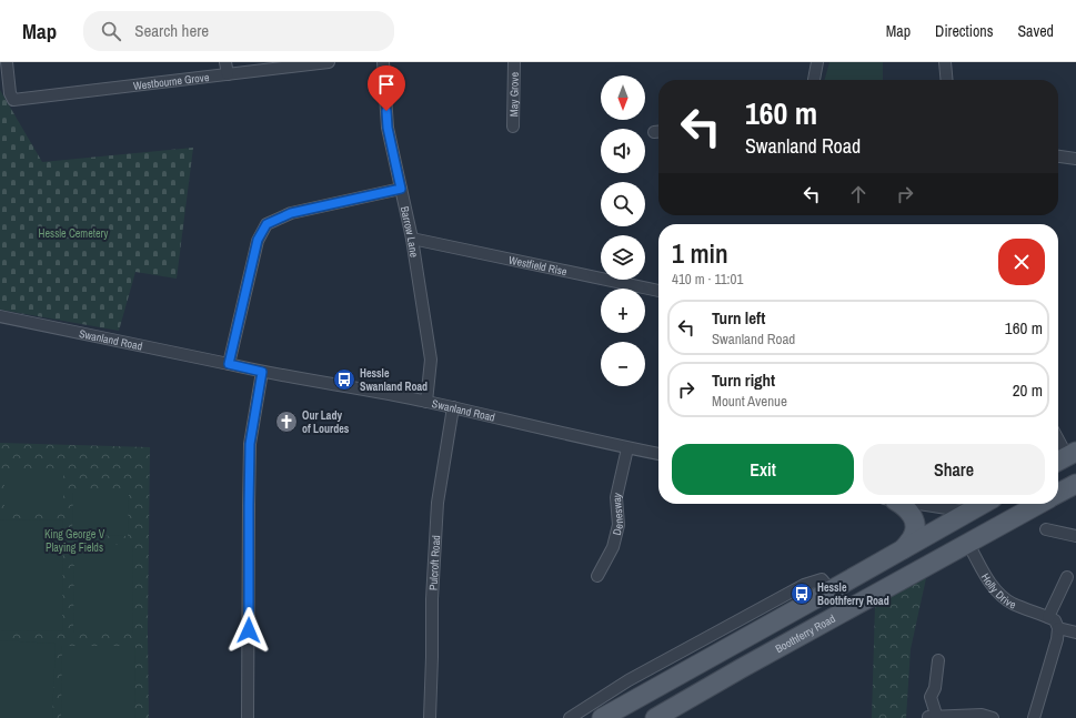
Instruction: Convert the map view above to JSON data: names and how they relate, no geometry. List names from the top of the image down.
{
  "streets": {
    "main road": ["Boothferry Road"],
    "street": [
      "Westbourne Grove",
      "May Grove",
      "Barrow Lane",
      "Westfield Rise",
      "Swanland Road",
      "Denesway",
      "Pulcroft Road",
      "Holly Drive"
    ]
  },
  "crossings": [
    ["Barrow Lane", "Westfield Rise"],
    ["Barrow Lane", "Swanland Road"],
    ["Swanland Road", "Denesway"],
    ["Swanland Road", "Pulcroft Road"],
    ["Holly Drive", "Boothferry Road"]
  ],
  "parks": ["Hessle Cemetery", "King George V Playing Fields"],
  "places": {
    "bus stop": ["Hessle Swanland Road", "Hessle Boothferry Road"],
    "church": ["Our Lady of Lourdes"]
  },
  "north": "bottom",
  "page": {
    "header": "Map",
    "search": "Search here",
    "nav": ["Map", "Directions", "Saved"],
    "map_buttons": ["+", "−"],
    "turn": ["160 m", "Swanland Road"],
    "heading": ["1 min", "410 m · 11:01"],
    "list": [
      {
        "name": "Turn left",
        "note": "Swanland Road",
        "value": "160 m"
      },
      {
        "name": "Turn right",
        "note": "Mount Avenue",
        "value": "20 m"
      }
    ],
    "buttons": ["Exit", "Share"]
  }
}
